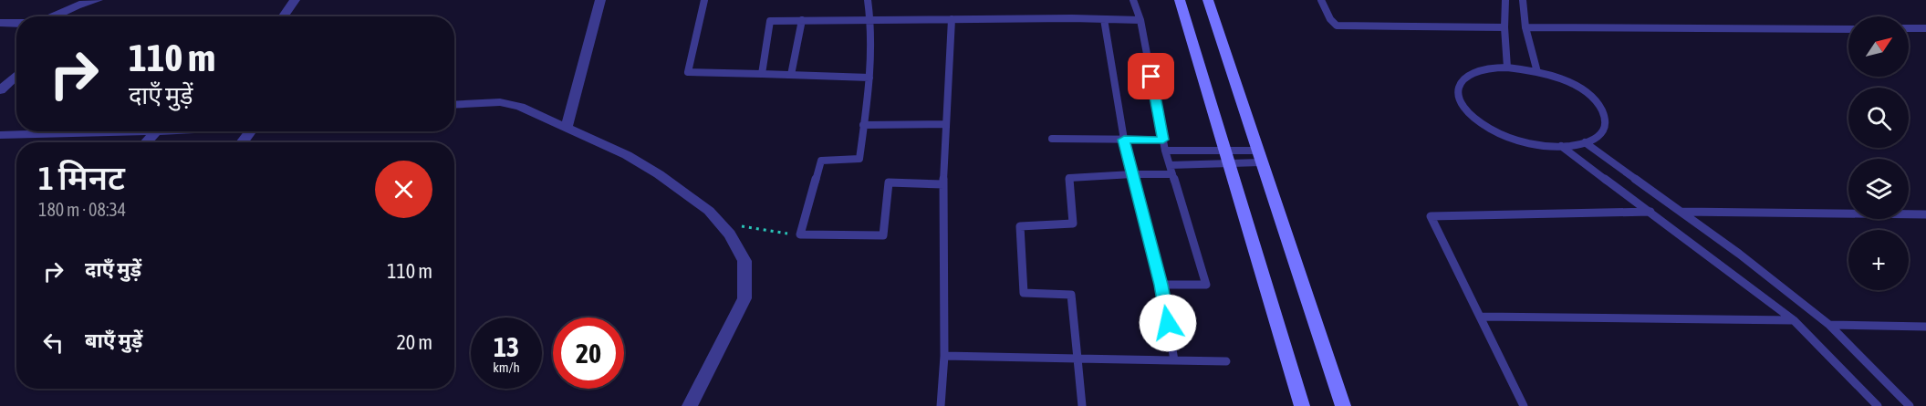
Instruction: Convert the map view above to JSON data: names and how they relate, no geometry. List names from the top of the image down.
{
  "north": "top right",
  "page": {
    "map_buttons": "+",
    "turn": ["110 m", "दाएँ मुड़ें"],
    "heading": ["1 मिनट", "180 m · 08:34"],
    "list": [
      {
        "name": "दाएँ मुड़ें",
        "value": "110 m"
      },
      {
        "name": "बाएँ मुड़ें",
        "value": "20 m"
      }
    ],
    "speed": "13 km/h",
    "limit": "20"
  }
}
